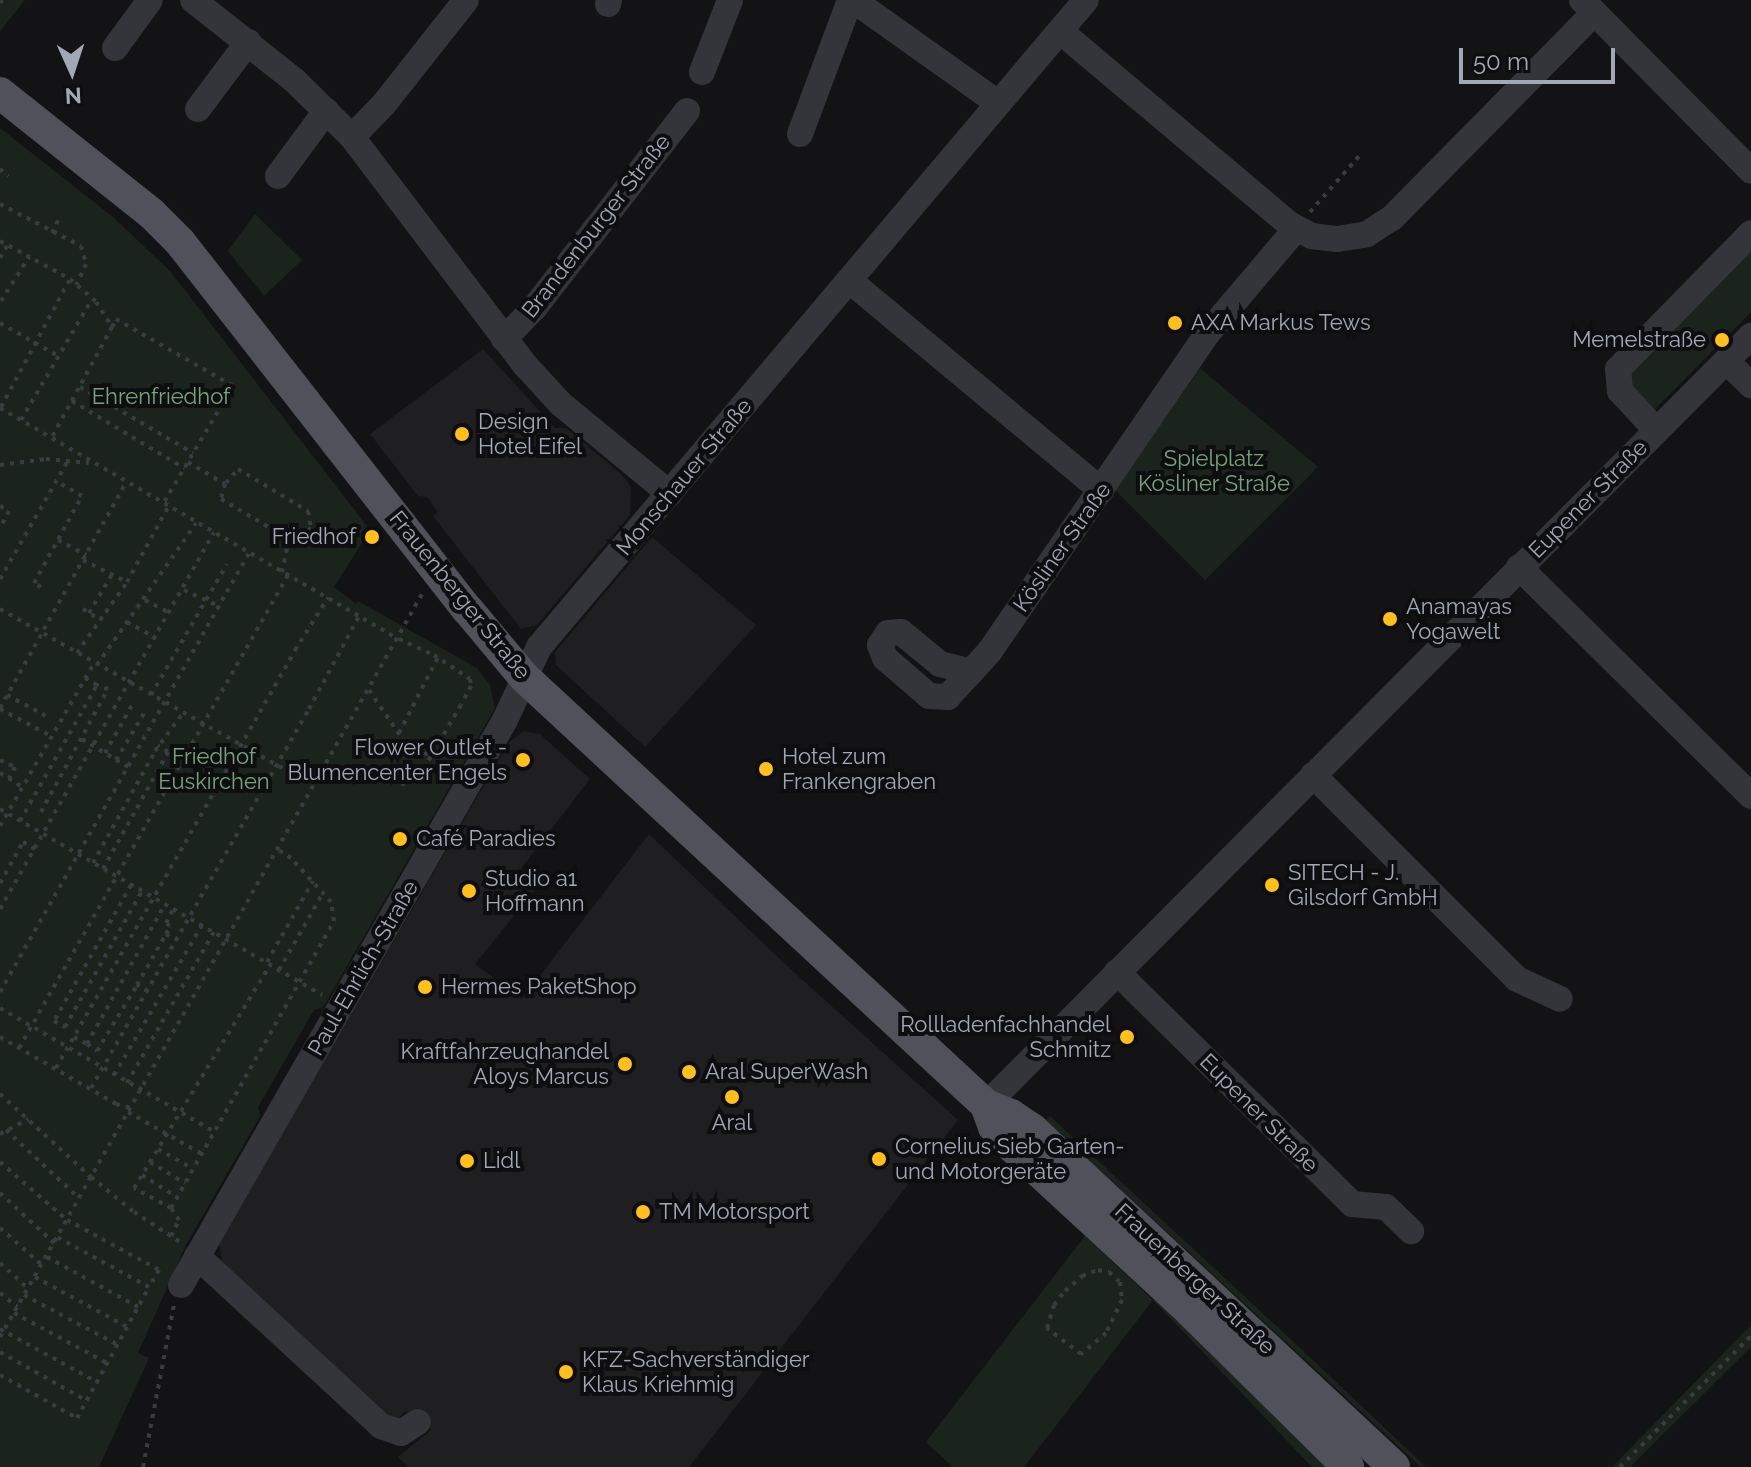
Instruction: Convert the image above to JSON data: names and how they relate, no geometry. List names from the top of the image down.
{
  "streets": {
    "main road": ["Frauenberger Straße"],
    "street": [
      "Brandenburger Straße",
      "Monschauer Straße",
      "Eupener Straße",
      "Kösliner Straße",
      "Paul-Ehrlich-Straße"
    ]
  },
  "crossings": [
    ["Brandenburger Straße", "Monschauer Straße"],
    ["Monschauer Straße", "Frauenberger Straße"],
    ["Monschauer Straße", "Paul-Ehrlich-Straße"],
    ["Eupener Straße", "Frauenberger Straße"],
    ["Frauenberger Straße", "Paul-Ehrlich-Straße"]
  ],
  "parks": ["Ehrenfriedhof", "Spielplatz Kösliner Straße", "Friedhof Euskirchen"],
  "places": [
    "AXA Markus Tews",
    "Memelstraße",
    "Design Hotel Eifel",
    "Friedhof",
    "Anamayas Yogawelt",
    "Flower Outlet - Blumencenter Engels",
    "Hotel zum Frankengraben",
    "Café Paradies",
    "SITECH - J. Gilsdorf GmbH",
    "Studio a1 Hoffmann",
    "Hermes PaketShop",
    "Rollladenfachhandel Schmitz",
    "Kraftfahrzeughandel Aloys Marcus",
    "Aral SuperWash",
    "Aral",
    "Cornelius Sieb Garten- und Motorgeräte",
    "Lidl",
    "TM Motorsport",
    "KFZ-Sachverständiger Klaus Kriehmig"
  ],
  "scale_bar": "50 m",
  "north": "bottom"
}
